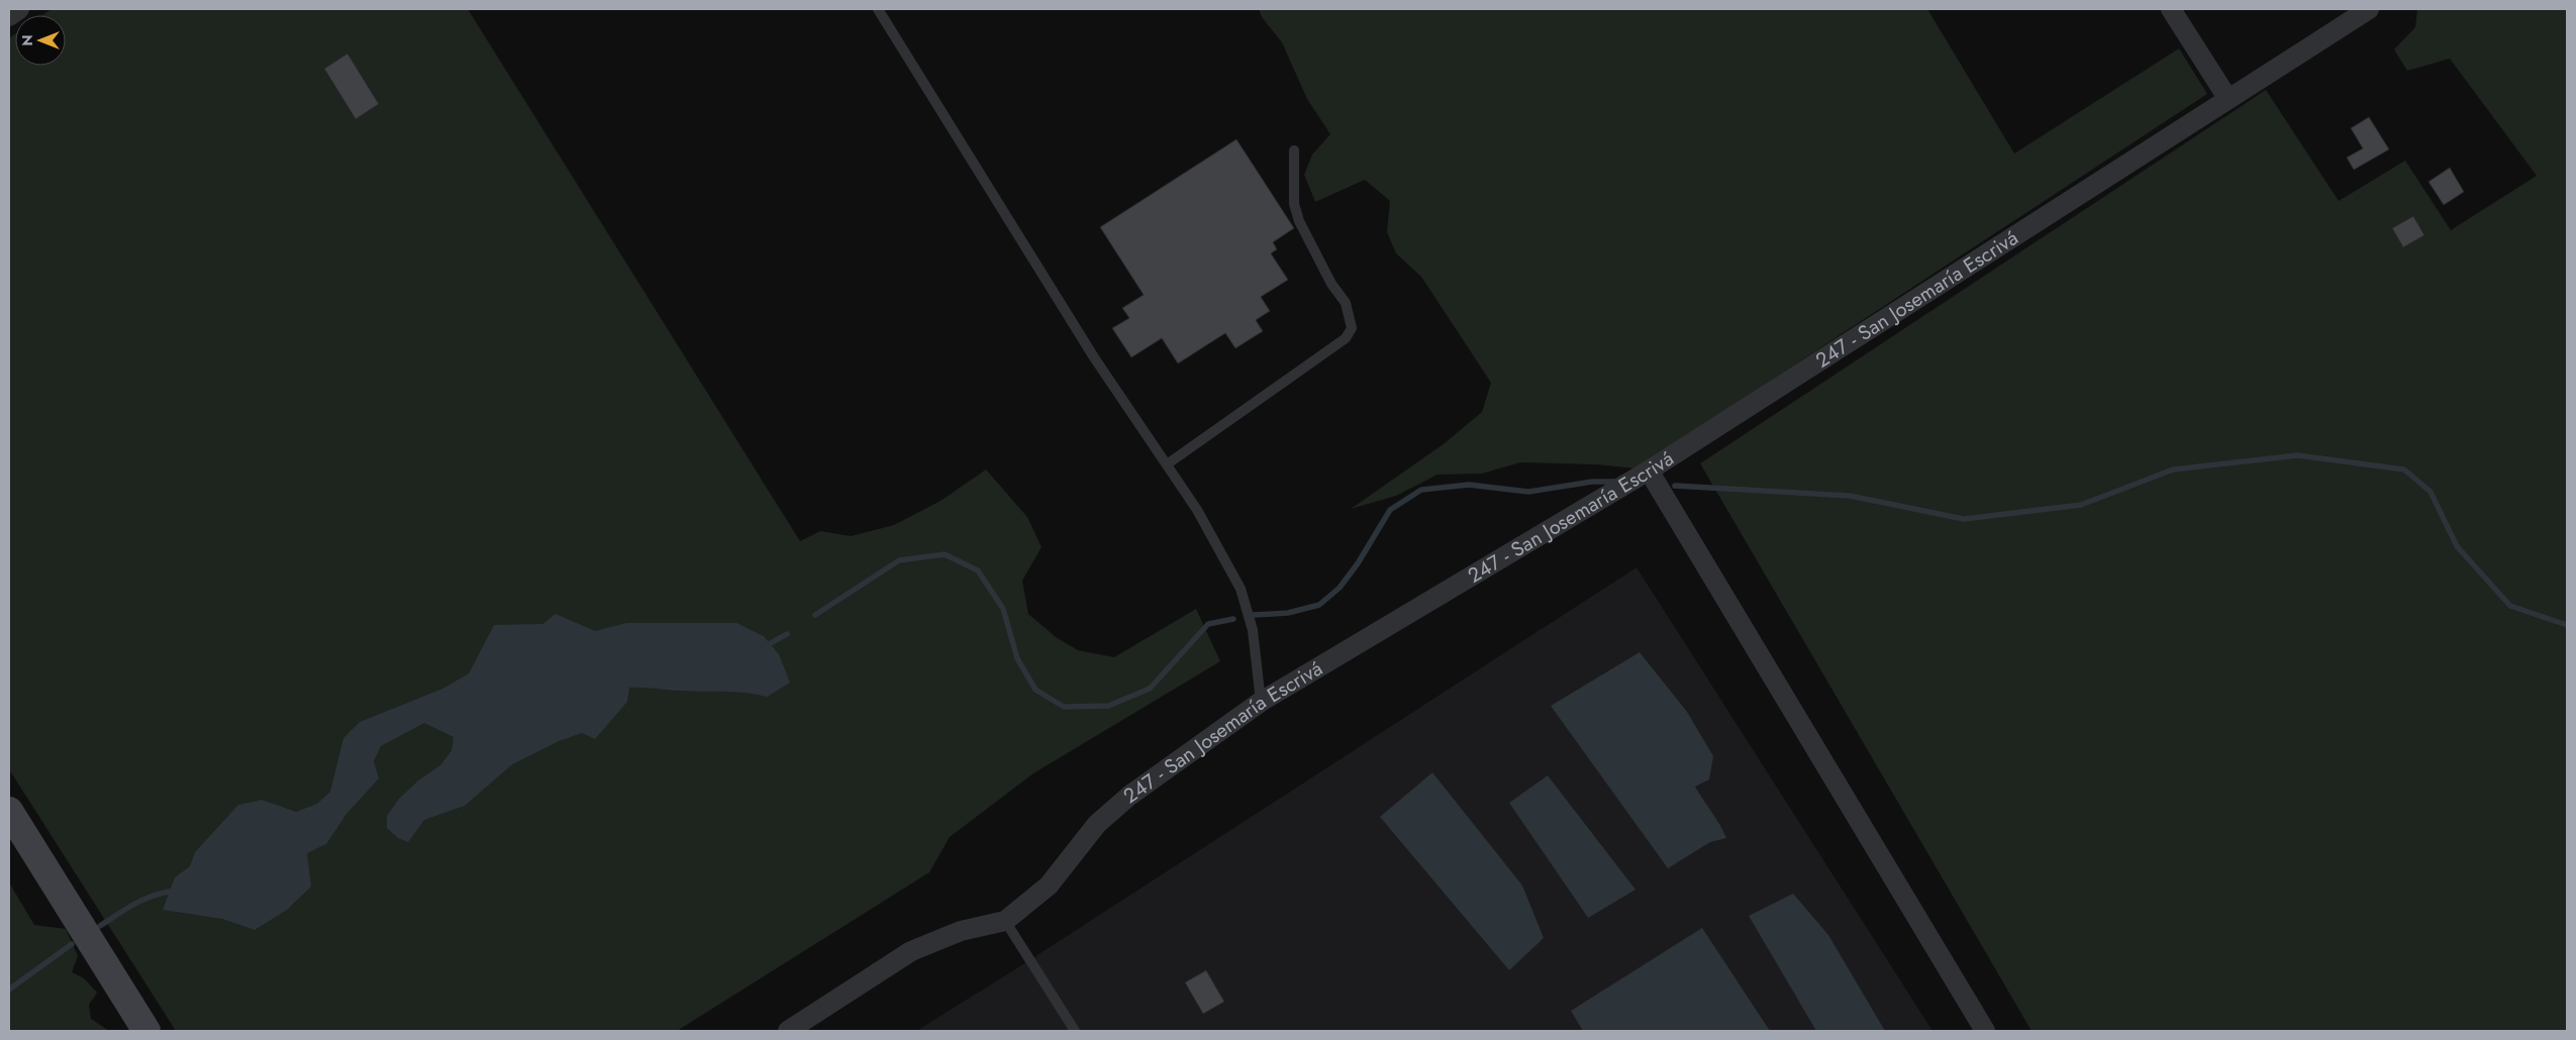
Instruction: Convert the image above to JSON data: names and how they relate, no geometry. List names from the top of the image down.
{
  "streets": {
    "street": ["247 - San Josemaría Escrivá"]
  },
  "north": "left"
}
